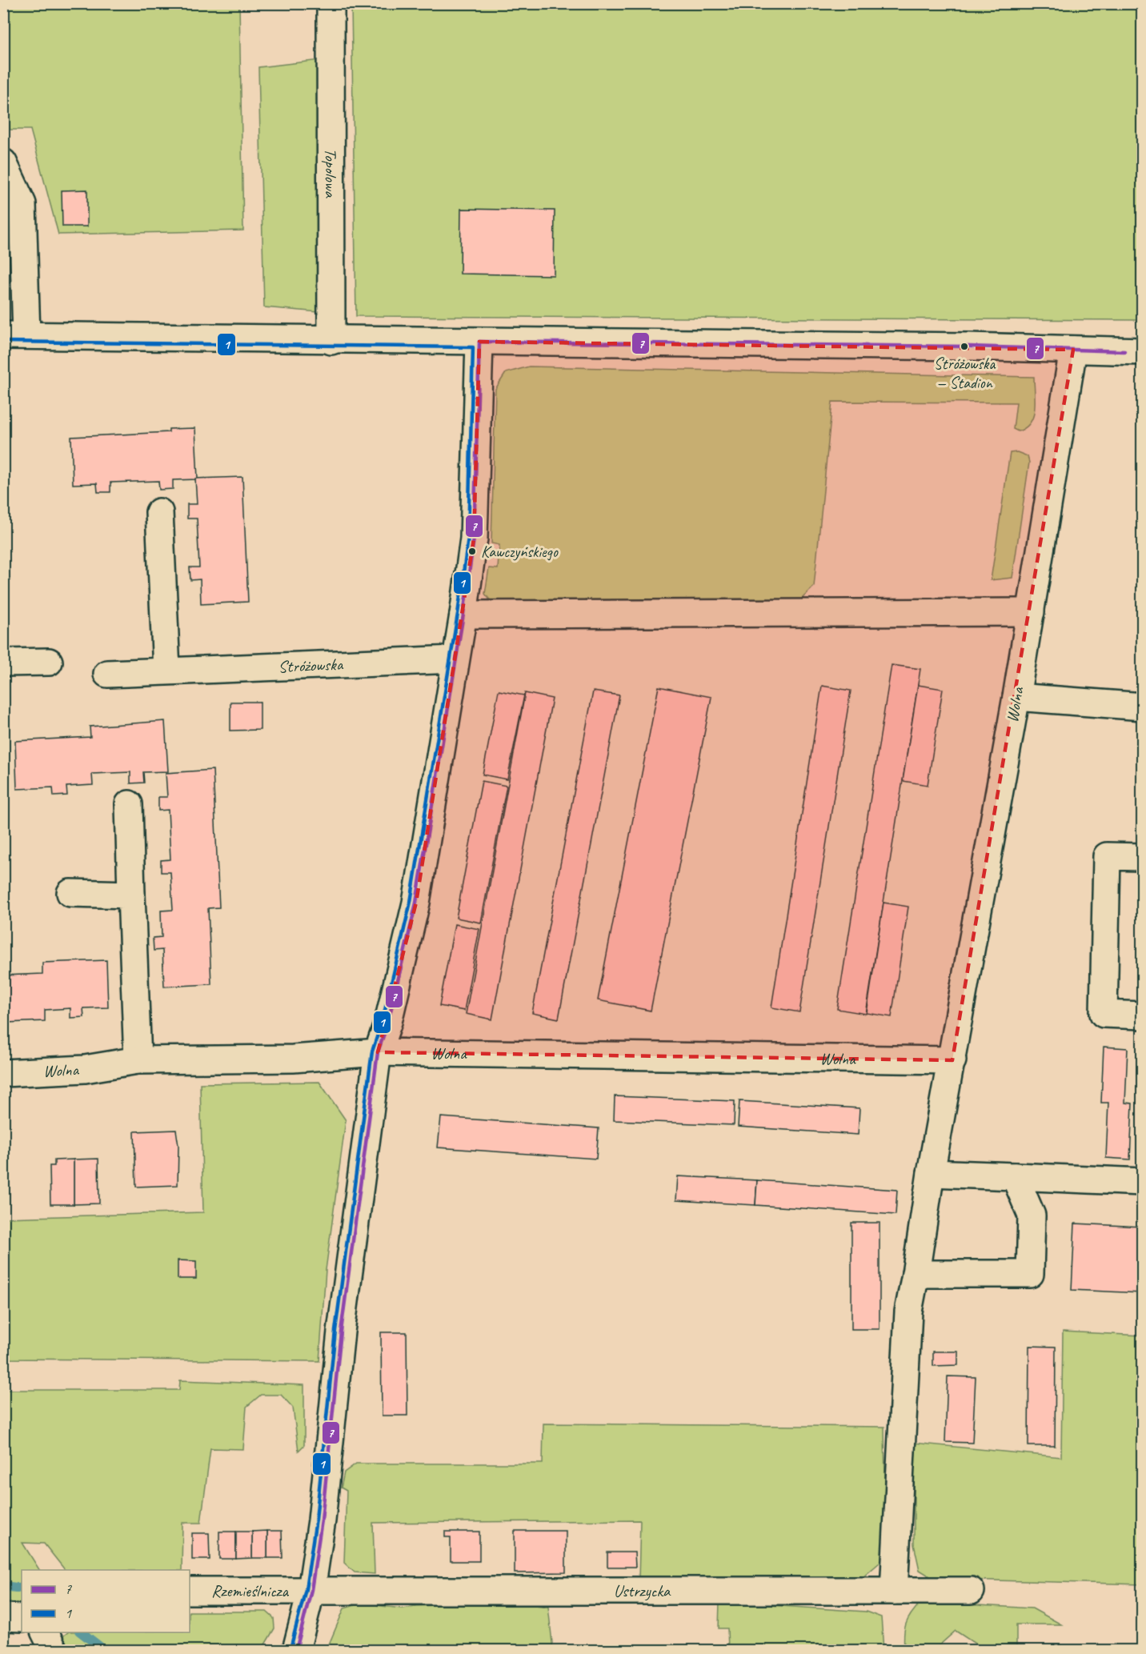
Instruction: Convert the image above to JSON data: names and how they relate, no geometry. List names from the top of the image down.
{
  "streets": {
    "street": [
      "Topolowa",
      "Stróżowska",
      "Wolna",
      "Rzemieślnicza",
      "Ustrzycka"
    ]
  },
  "crossings": [
    ["Rzemieślnicza", "Ustrzycka"]
  ],
  "places": ["Stróżowska — Stadion", "Kawczyńskiego"],
  "lines": ["transit line 7", "transit line 1"],
  "legend": ["7", "1"]
}
